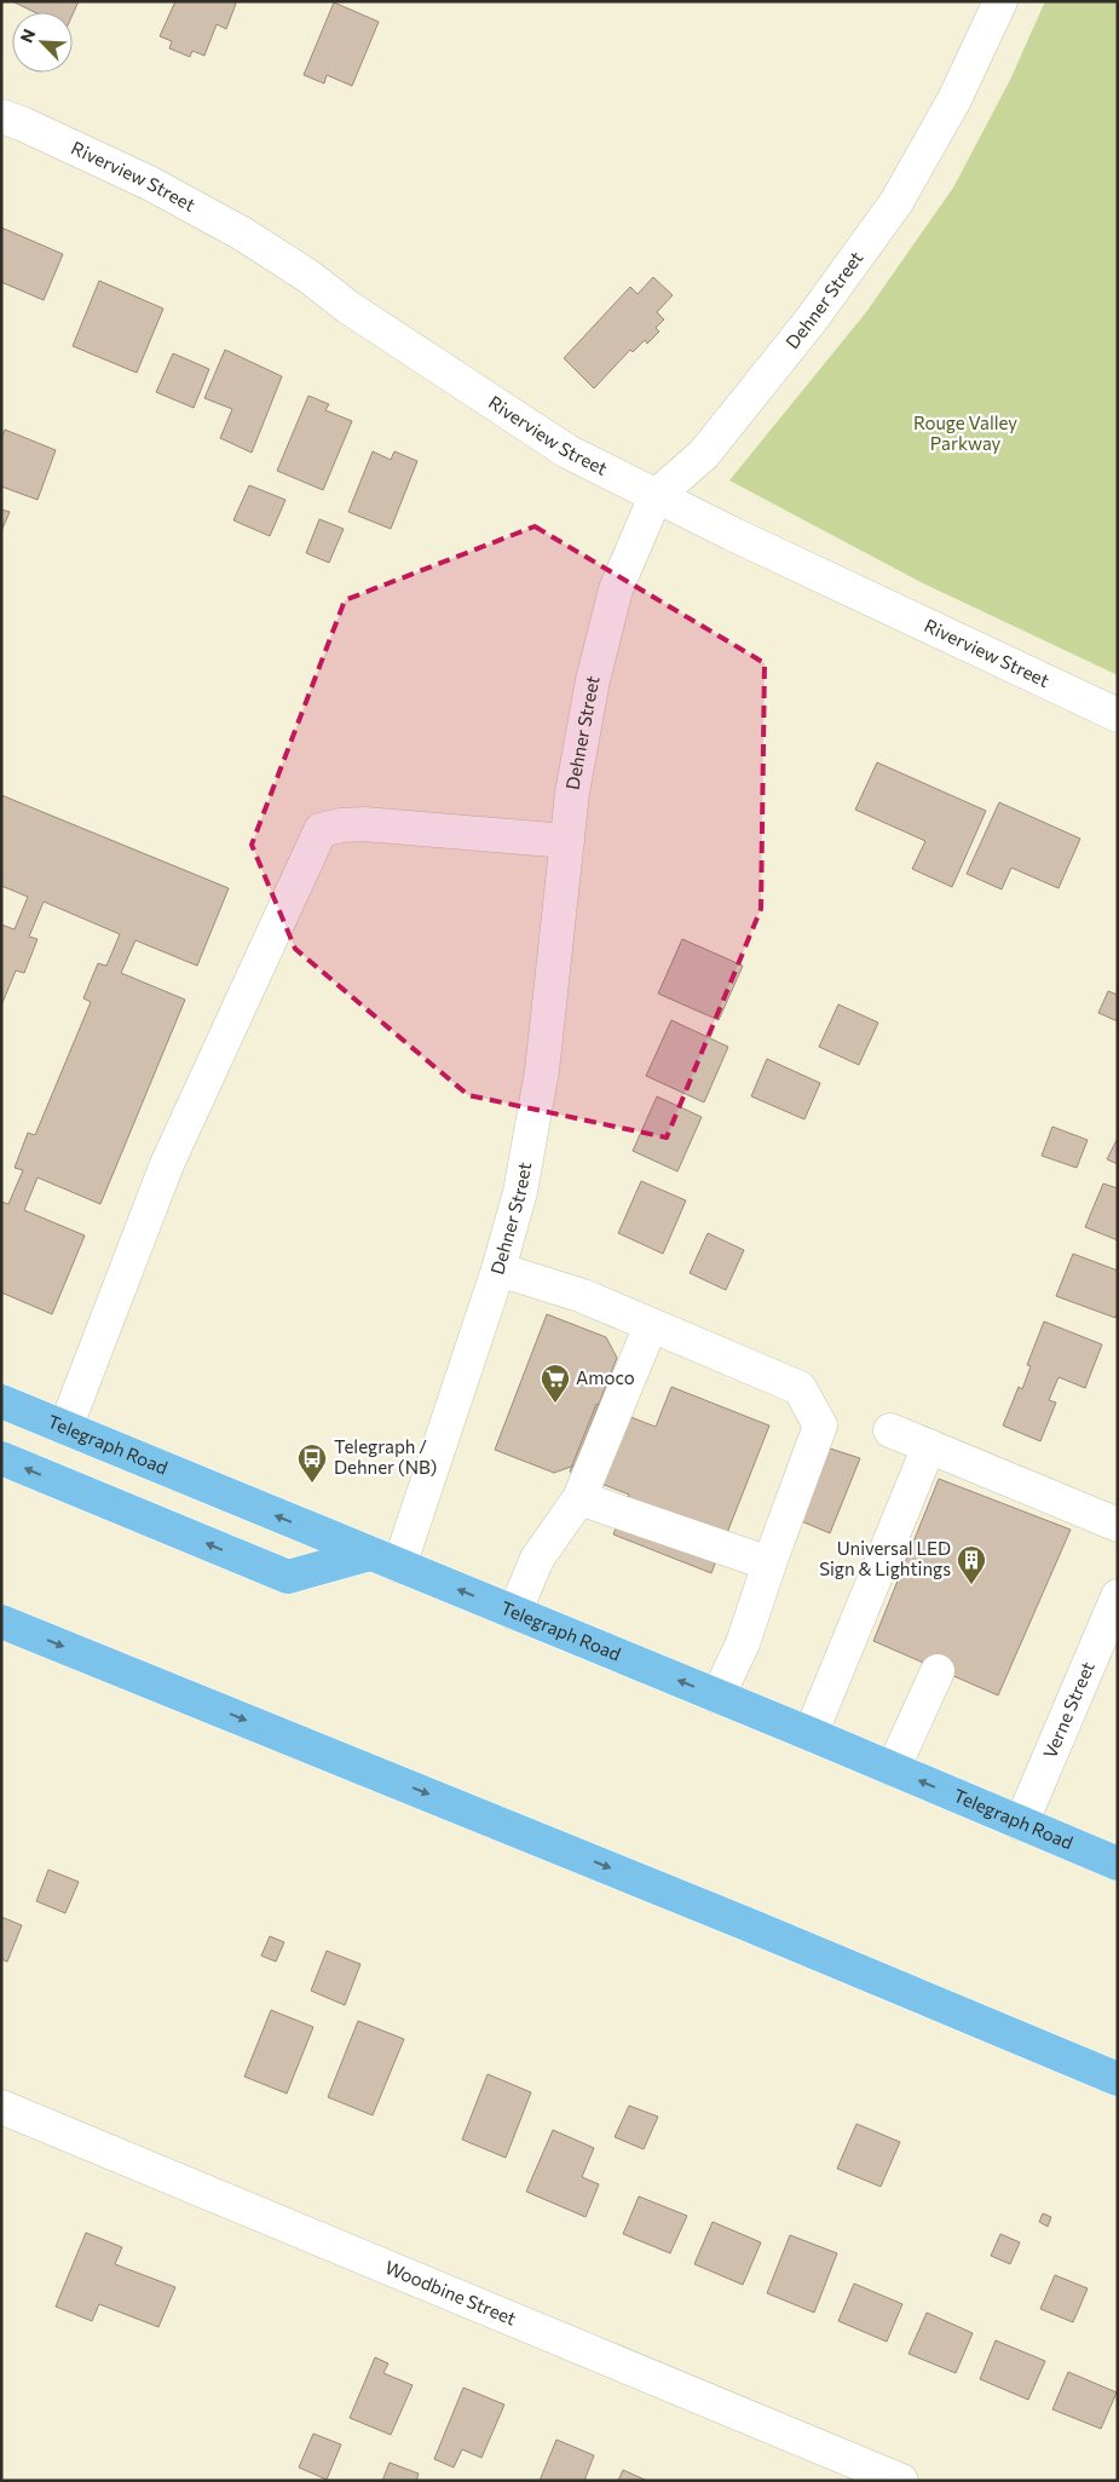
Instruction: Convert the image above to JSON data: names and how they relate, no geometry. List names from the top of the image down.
{
  "streets": {
    "main road": ["Telegraph Road"],
    "street": [
      "Riverview Street",
      "Dehner Street",
      "Verne Street",
      "Woodbine Street"
    ]
  },
  "crossings": [
    ["Riverview Street", "Dehner Street"],
    ["Dehner Street", "Telegraph Road"],
    ["Telegraph Road", "Verne Street"]
  ],
  "parks": ["Rouge Valley Parkway"],
  "places": {
    "supermarket": ["Amoco"],
    "bus stop": ["Telegraph / Dehner (NB)"],
    "building": ["Universal LED Sign & Lightings"]
  },
  "north": "top left"
}
